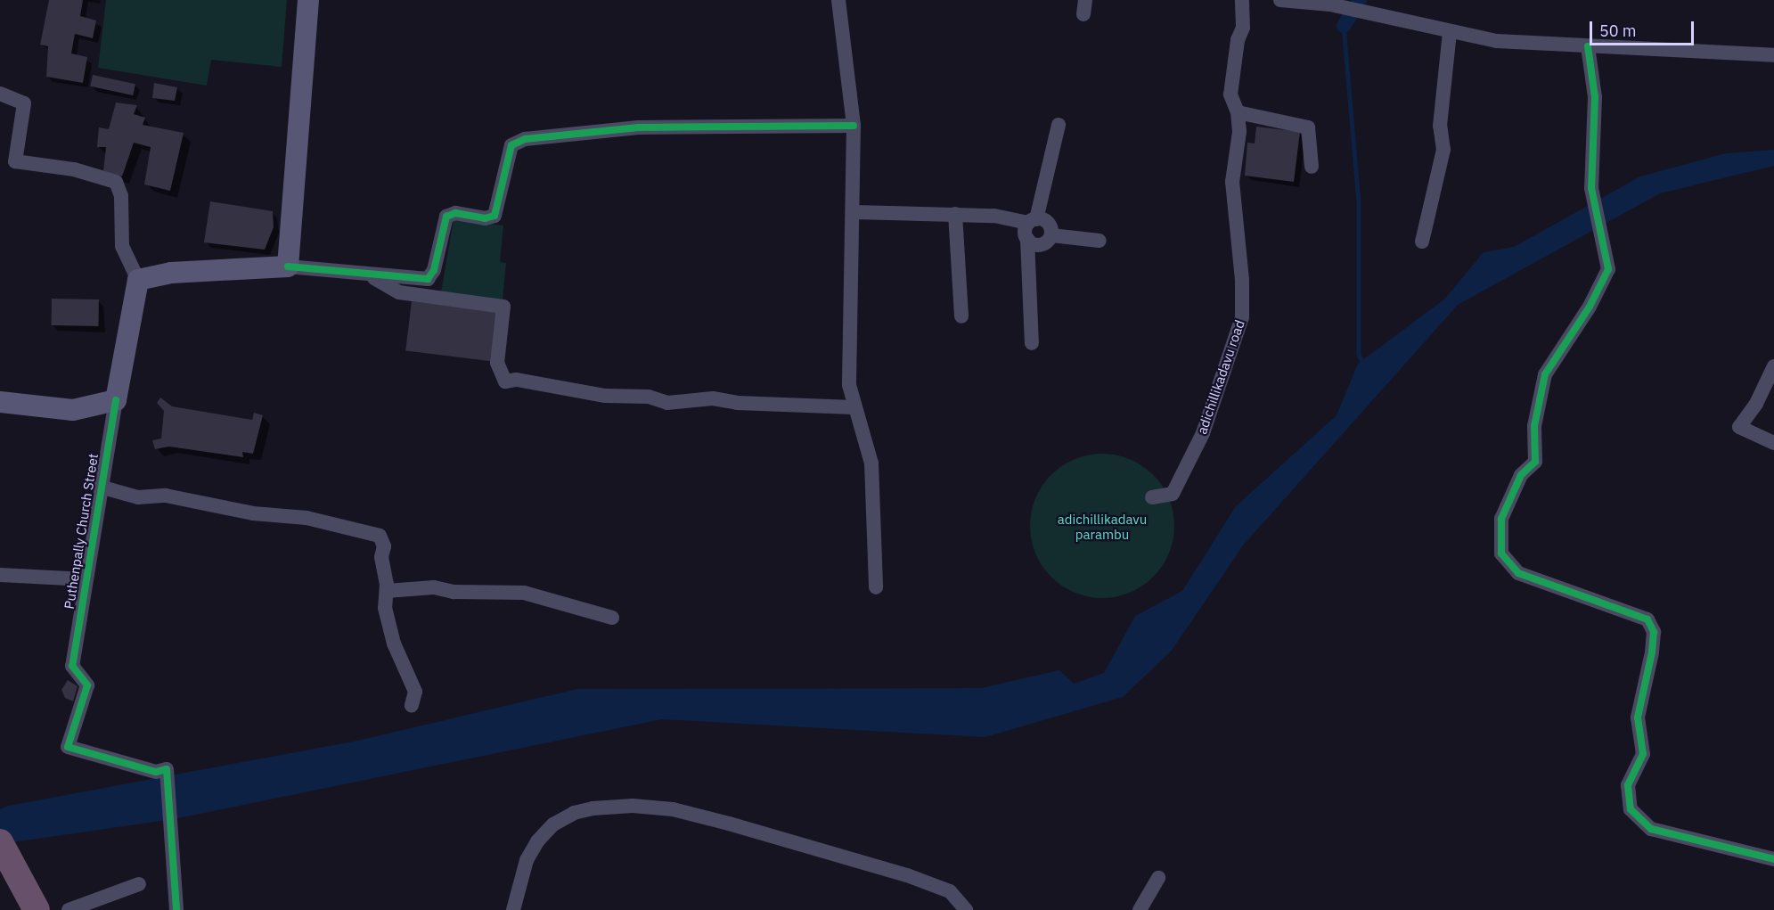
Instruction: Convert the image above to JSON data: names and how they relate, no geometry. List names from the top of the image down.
{
  "streets": {
    "street": ["adichillikadavu road", "Puthenpally Church Street"]
  },
  "parks": ["adichillikadavu parambu"],
  "scale_bar": "50 m"
}
